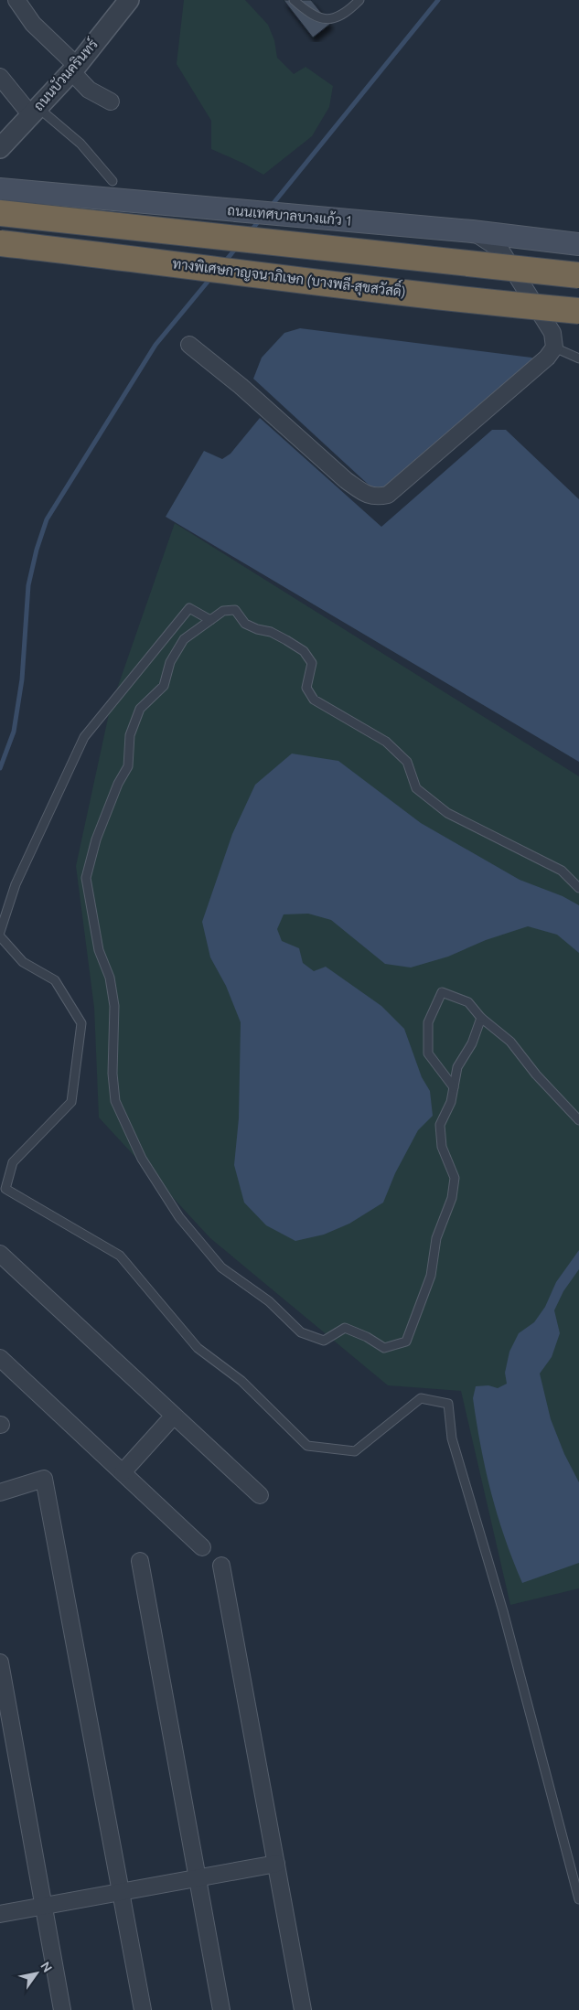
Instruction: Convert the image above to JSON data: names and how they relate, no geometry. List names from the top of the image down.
{
  "streets": {
    "highway": ["ทางพิเศษกาญจนาภิเษก (บางพลี-สุขสวัสดิ์)"],
    "main road": ["ถนนเทศบาลบางแก้ว 1"],
    "street": ["ถนนบัวนครินทร์"]
  },
  "north": "top right"
}
